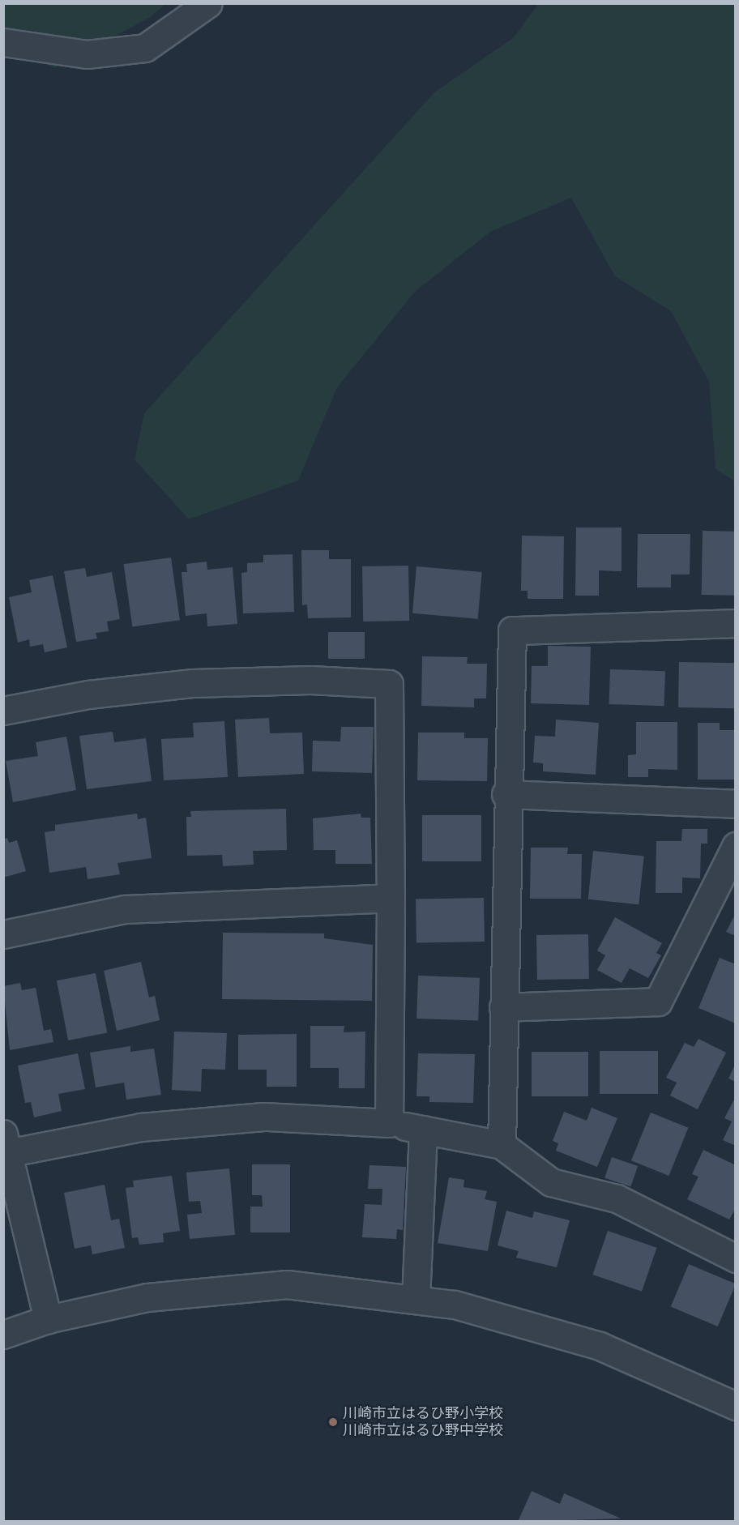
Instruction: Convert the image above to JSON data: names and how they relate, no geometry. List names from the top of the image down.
{
  "places": ["川崎市立はるひ野小学校 川崎市立はるひ野中学校"]
}
